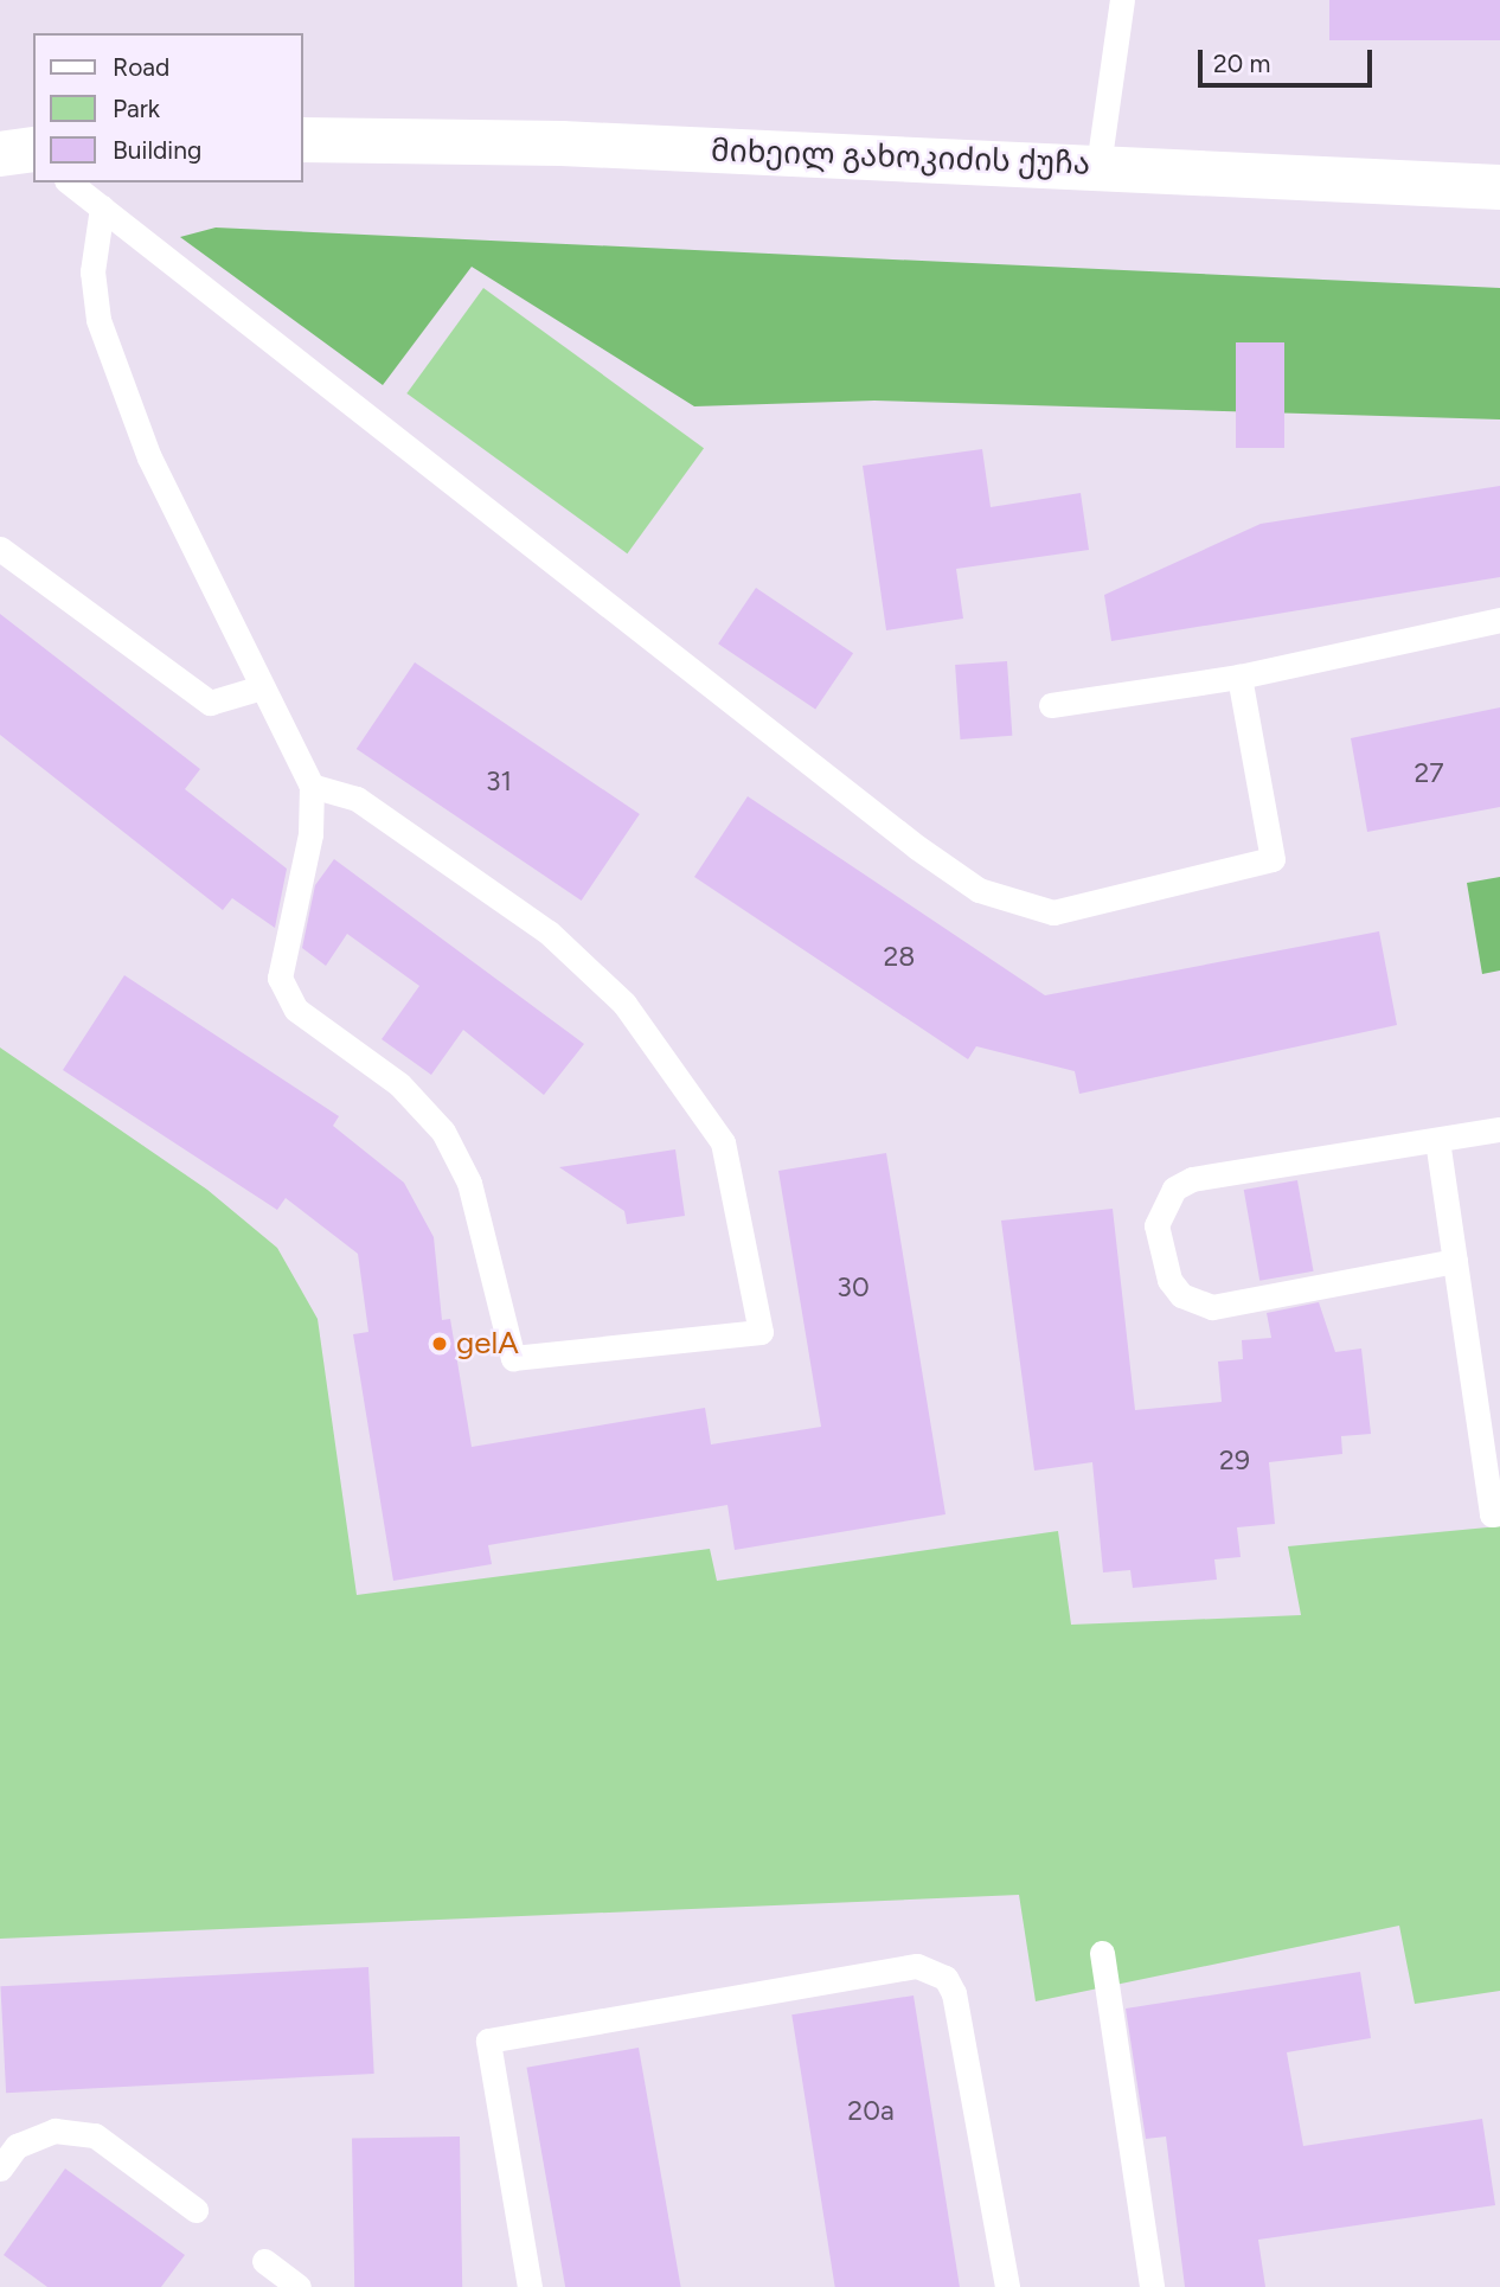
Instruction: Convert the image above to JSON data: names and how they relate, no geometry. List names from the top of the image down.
{
  "streets": {
    "street": ["მიხეილ გახოკიძის ქუჩა"]
  },
  "places": ["gelA"],
  "house_numbers": [
    "27",
    "31",
    "28",
    "30",
    "29",
    "20a"
  ],
  "legend": ["Road", "Park", "Building"],
  "scale_bar": "20 m"
}
